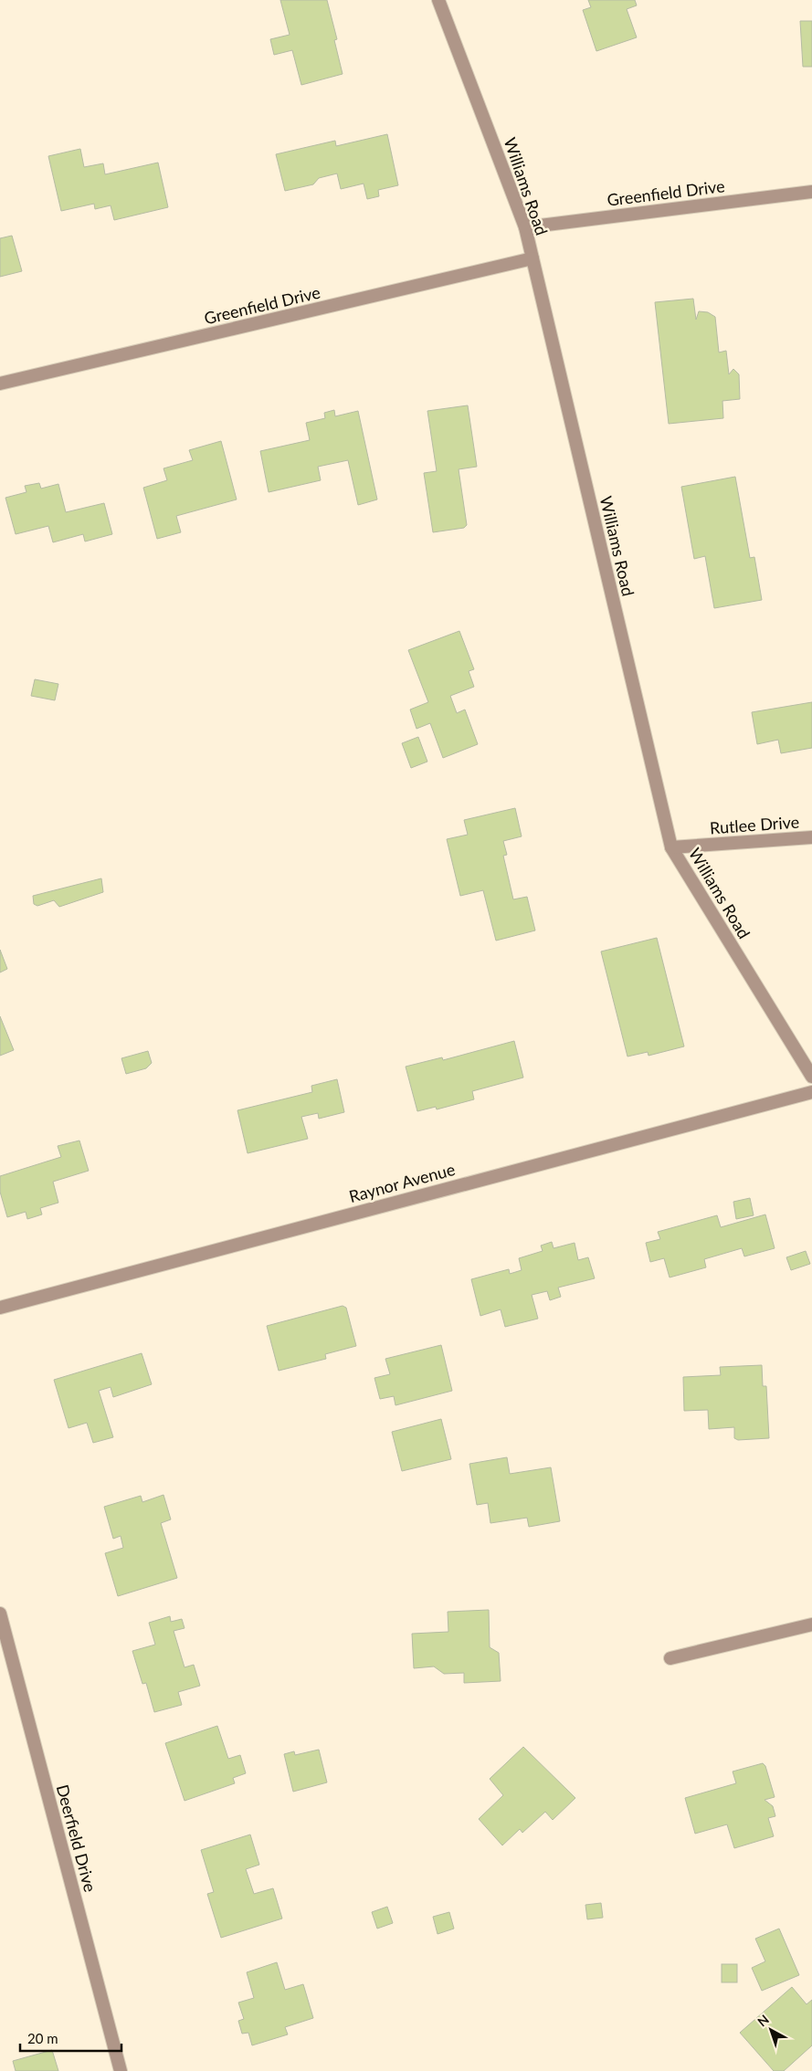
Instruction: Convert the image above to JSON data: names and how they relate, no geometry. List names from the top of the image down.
{
  "streets": {
    "street": [
      "Williams Road",
      "Greenfield Drive",
      "Rutlee Drive",
      "Raynor Avenue",
      "Deerfield Drive"
    ]
  },
  "crossings": [
    ["Williams Road", "Greenfield Drive"],
    ["Williams Road", "Rutlee Drive"]
  ],
  "scale_bar": "20 m",
  "north": "top left"
}
